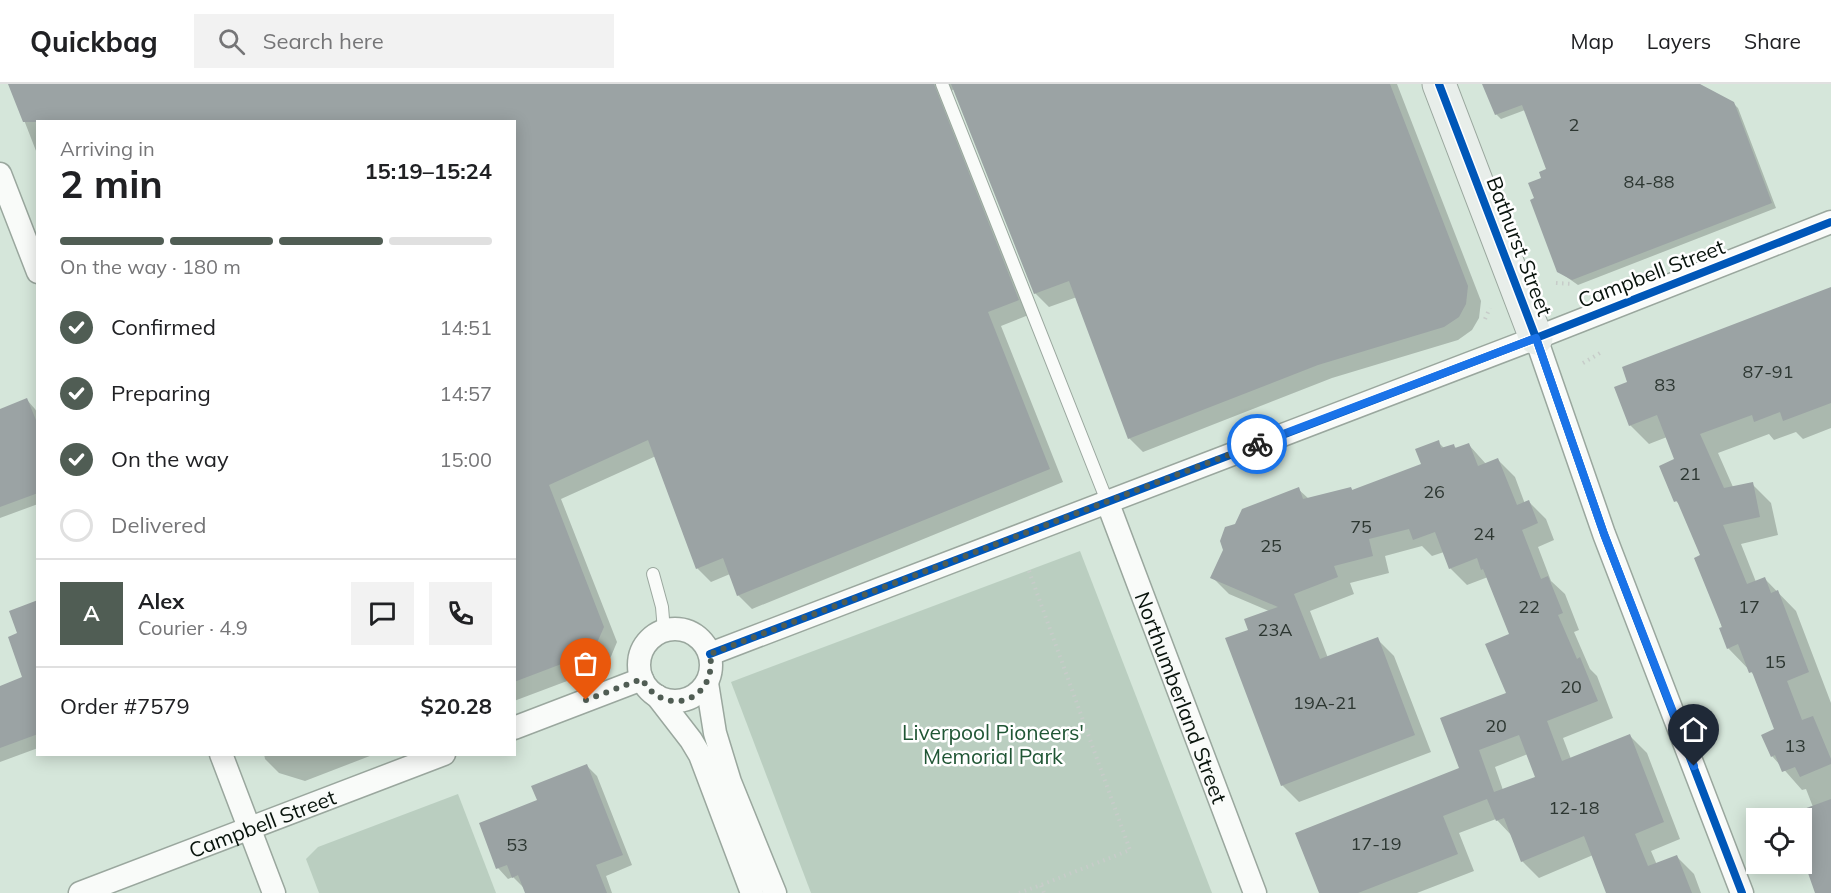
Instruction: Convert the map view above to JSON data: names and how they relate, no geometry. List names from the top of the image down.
{
  "streets": {
    "street": ["Bathurst Street", "Campbell Street", "Northumberland Street"]
  },
  "crossings": [
    ["Bathurst Street", "Campbell Street"],
    ["Campbell Street", "Northumberland Street"]
  ],
  "parks": ["Liverpool Pioneers' Memorial Park"],
  "house_numbers": [
    "2",
    "84-88",
    "87-91",
    "83",
    "21",
    "26",
    "75",
    "24",
    "25",
    "22",
    "17",
    "23A",
    "15",
    "20",
    "19A-21",
    "20",
    "13",
    "12-18",
    "17-19",
    "53"
  ],
  "page": {
    "header": "Quickbag",
    "search": "Search here",
    "nav": ["Map", "Layers", "Share"],
    "heading": ["2 min", "Arriving in", "15:19–15:24"],
    "panel": [
      "Alex",
      "Courier · 4.9",
      "Order #7579",
      "$20.28"
    ],
    "bar": "On the way · 180 m",
    "list": [
      ["Confirmed", "14:51"],
      ["Preparing", "14:57"],
      ["On the way", "15:00"],
      "Delivered"
    ],
    "round": "A"
  }
}
